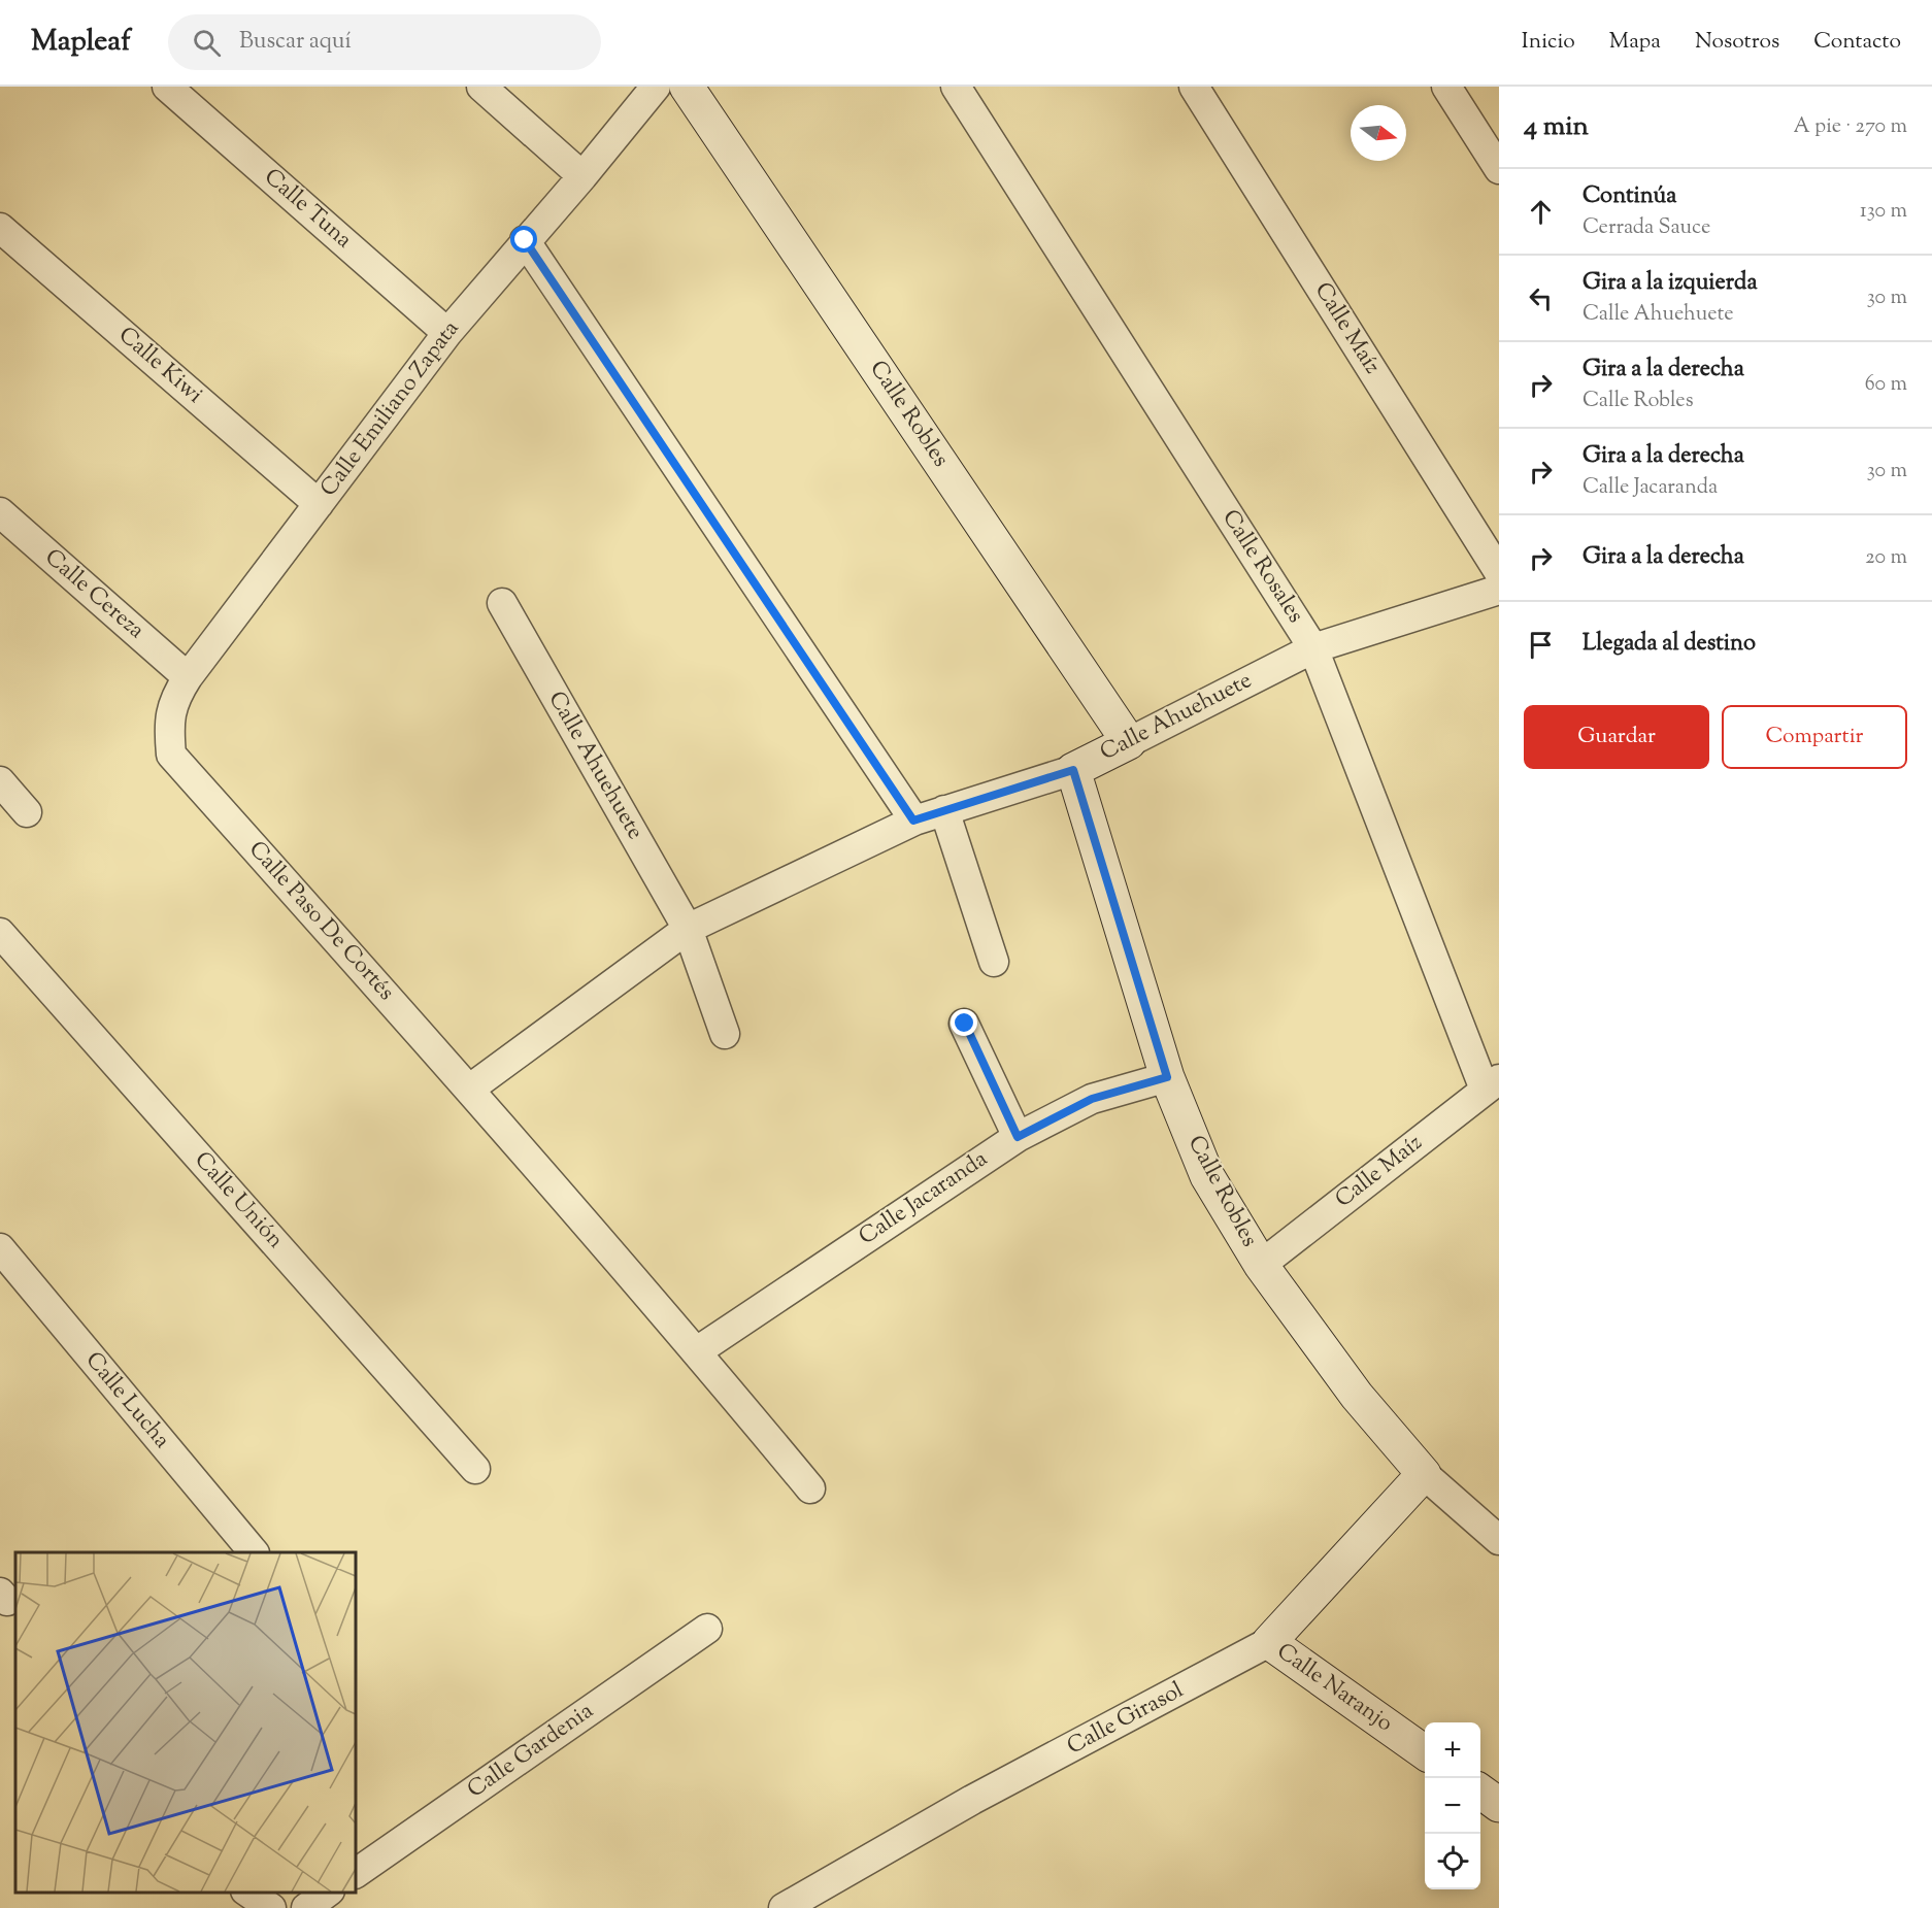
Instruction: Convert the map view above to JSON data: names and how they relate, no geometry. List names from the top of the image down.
{
  "streets": {
    "main road": [
      "Calle Robles",
      "Calle Ahuehuete",
      "Calle Naranjo",
      "Calle Girasol"
    ],
    "street": [
      "Calle Tuna",
      "Calle Maíz",
      "Calle Kiwi",
      "Calle Emiliano Zapata",
      "Calle Rosales",
      "Calle Cereza",
      "Calle Paso De Cortés",
      "Calle Jacaranda",
      "Calle Unión",
      "Calle Lucha",
      "Calle Gardenia"
    ]
  },
  "crossings": [
    ["Calle Tuna", "Calle Emiliano Zapata"],
    ["Calle Maíz", "Calle Robles"],
    ["Calle Maíz", "Calle Rosales"],
    ["Calle Kiwi", "Calle Emiliano Zapata"],
    ["Calle Emiliano Zapata", "Calle Cereza"],
    ["Calle Emiliano Zapata", "Calle Paso De Cortés"],
    ["Calle Robles", "Calle Ahuehuete"],
    ["Calle Robles", "Calle Jacaranda"],
    ["Calle Robles", "Calle Girasol"],
    ["Calle Rosales", "Calle Ahuehuete"],
    ["Calle Ahuehuete", "Calle Paso De Cortés"],
    ["Calle Paso De Cortés", "Calle Jacaranda"],
    ["Calle Naranjo", "Calle Girasol"]
  ],
  "north": "right",
  "page": {
    "header": "Mapleaf",
    "search": "Buscar aquí",
    "nav": [
      "Inicio",
      "Mapa",
      "Nosotros",
      "Contacto"
    ],
    "heading": ["4 min", "A pie · 270 m"],
    "list": [
      ["Continúa", "Cerrada Sauce", "130 m"],
      ["Gira a la izquierda", "Calle Ahuehuete", "30 m"],
      ["Gira a la derecha", "Calle Robles", "60 m"],
      ["Gira a la derecha", "Calle Jacaranda", "30 m"],
      ["Gira a la derecha", "20 m"],
      "Llegada al destino"
    ],
    "buttons": ["Guardar", "Compartir"],
    "map_buttons": ["+", "−"]
  }
}
